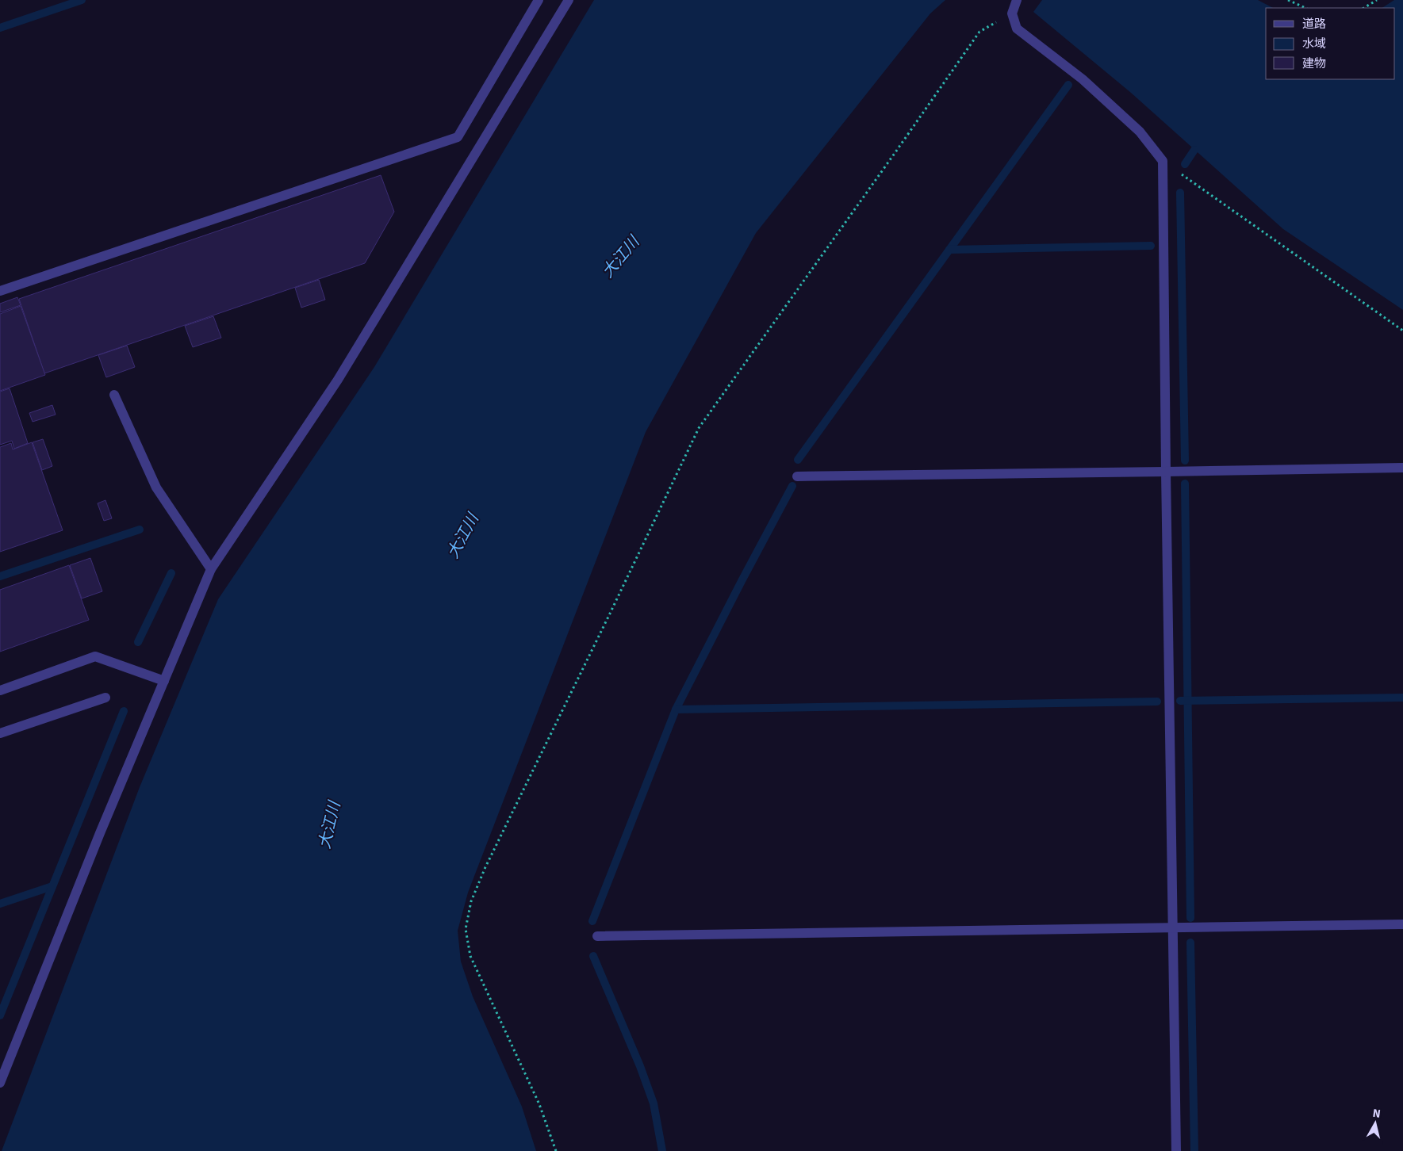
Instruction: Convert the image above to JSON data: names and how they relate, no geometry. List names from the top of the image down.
{
  "water": ["大江川"],
  "legend": ["道路", "水域", "建物"],
  "north": "top"
}
